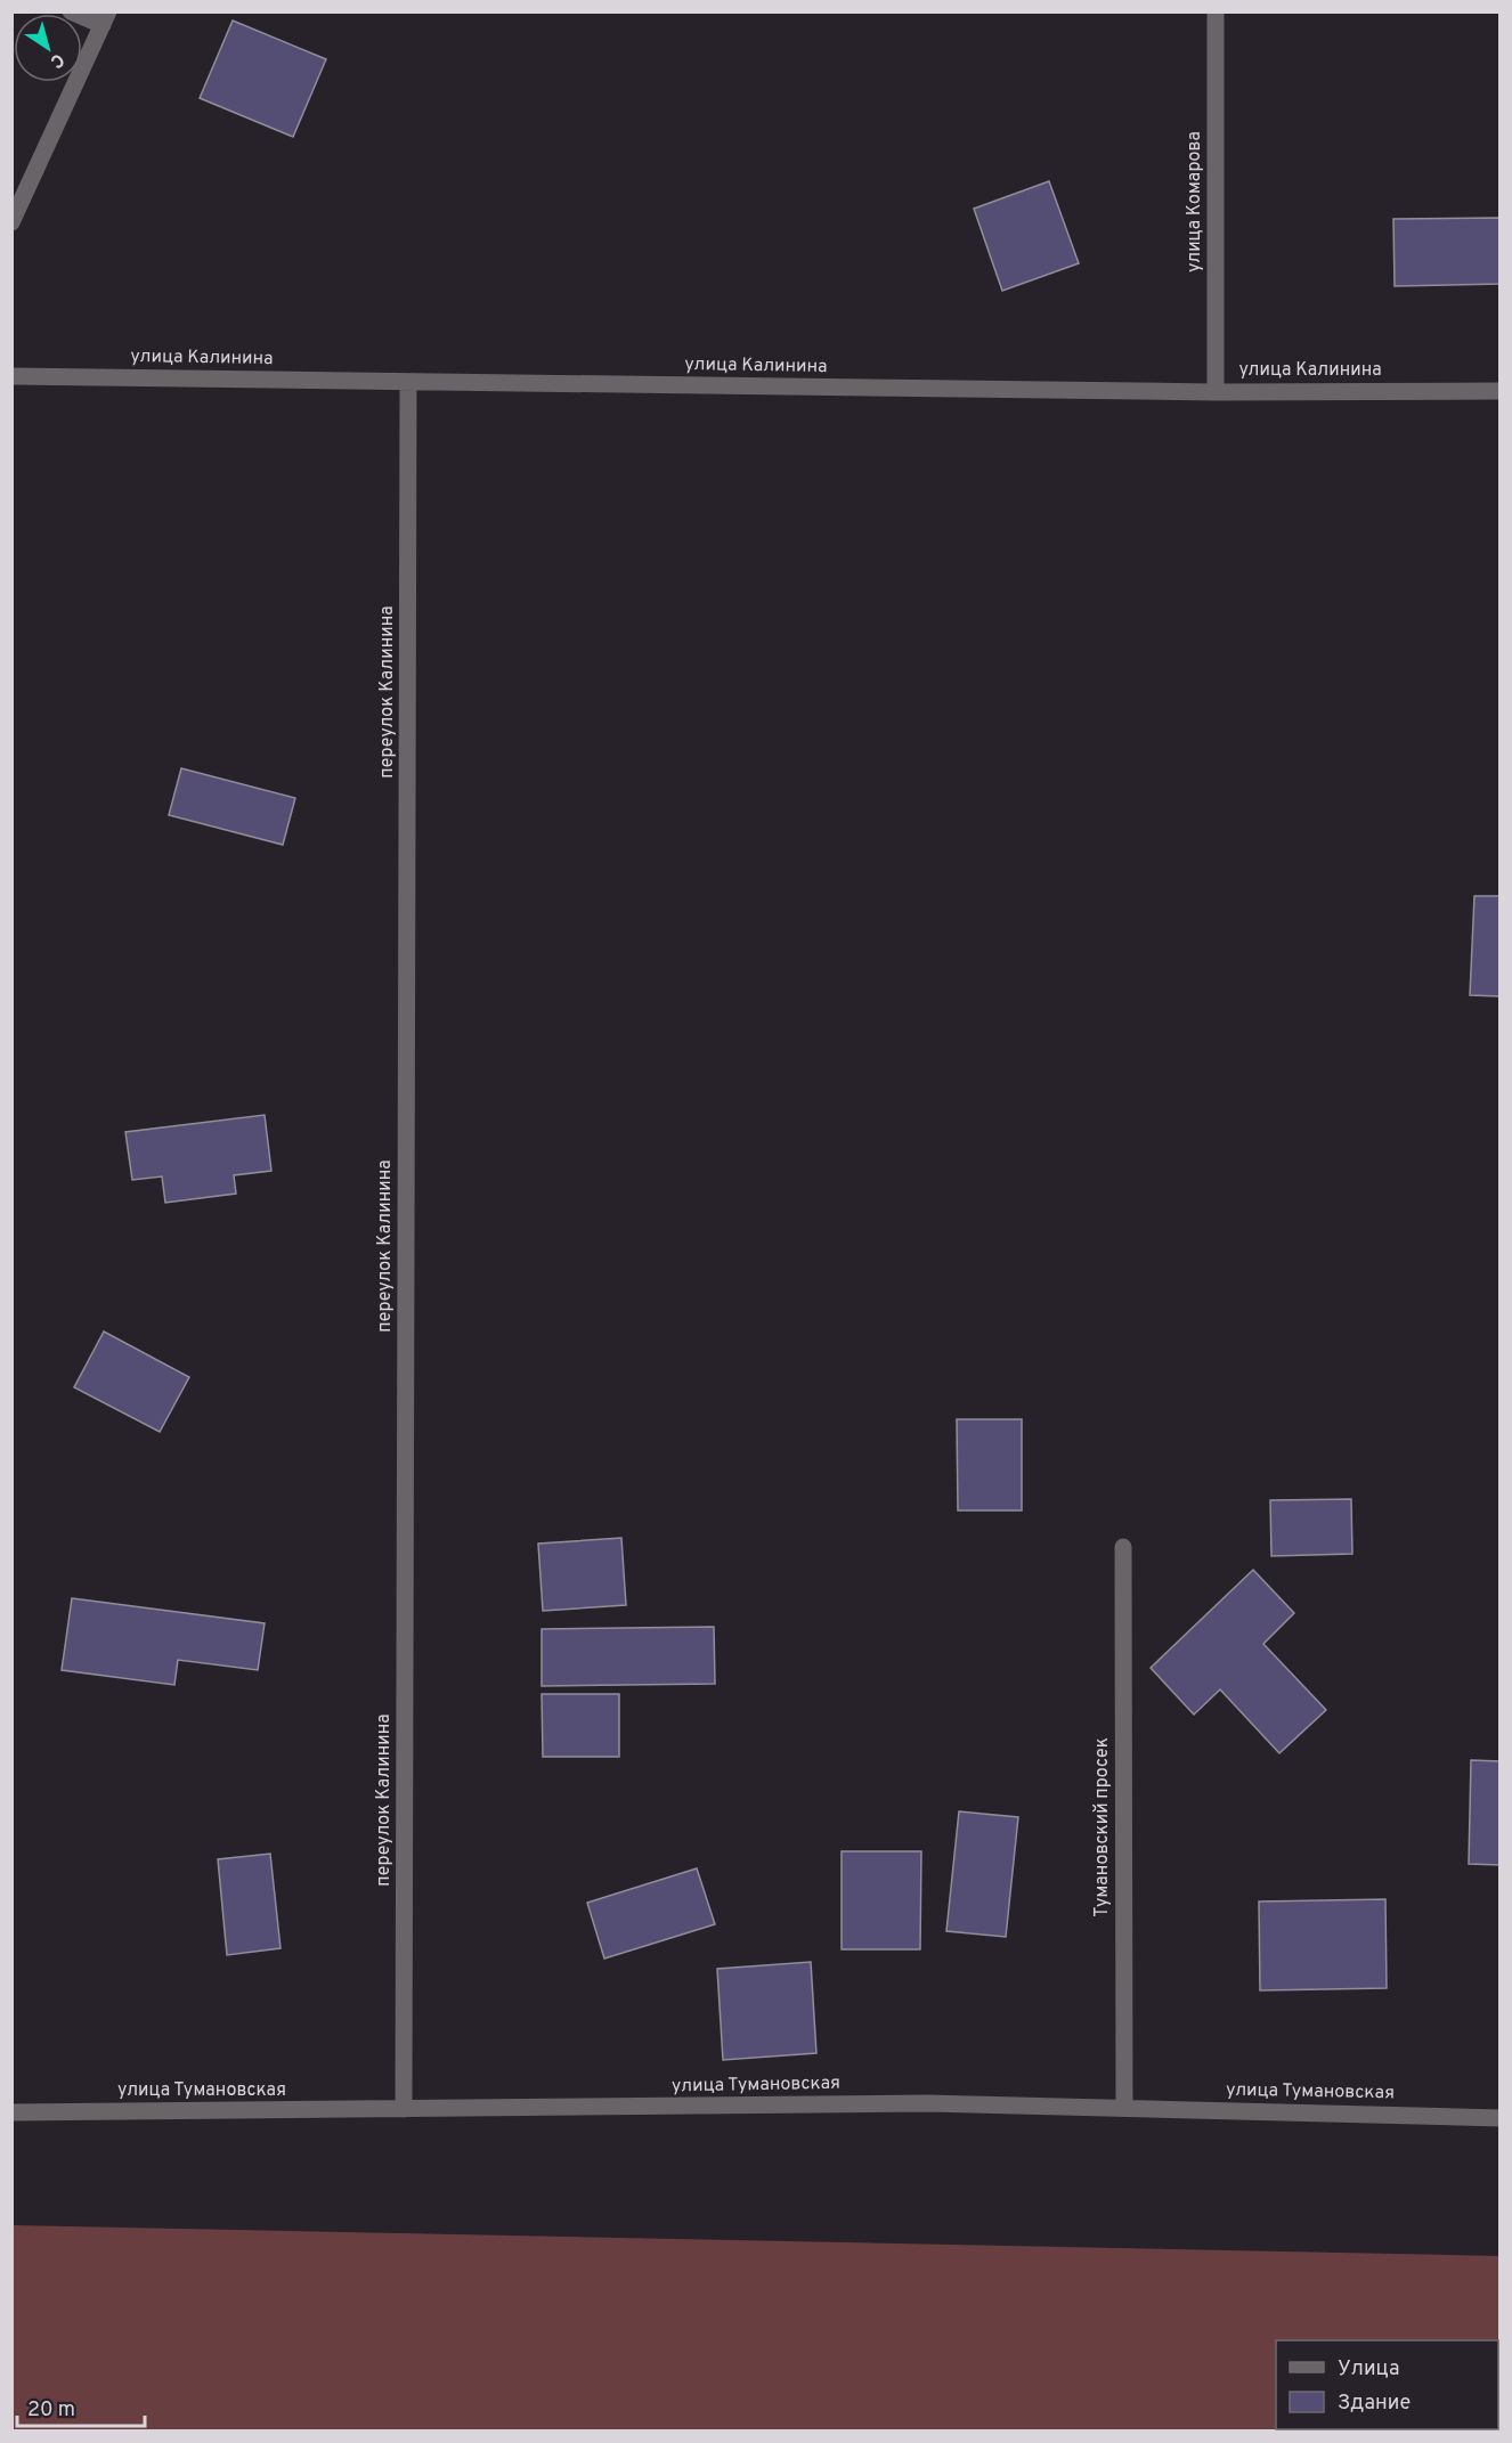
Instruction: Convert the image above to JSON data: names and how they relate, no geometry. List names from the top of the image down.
{
  "streets": {
    "street": [
      "улица Комарова",
      "улица Калинина",
      "переулок Калинина",
      "Тумановский просек",
      "улица Тумановская"
    ]
  },
  "crossings": [
    ["улица Комарова", "улица Калинина"],
    ["улица Калинина", "переулок Калинина"],
    ["переулок Калинина", "улица Тумановская"],
    ["Тумановский просек", "улица Тумановская"]
  ],
  "legend": ["Улица", "Здание"],
  "scale_bar": "20 m",
  "north": "bottom right"
}
